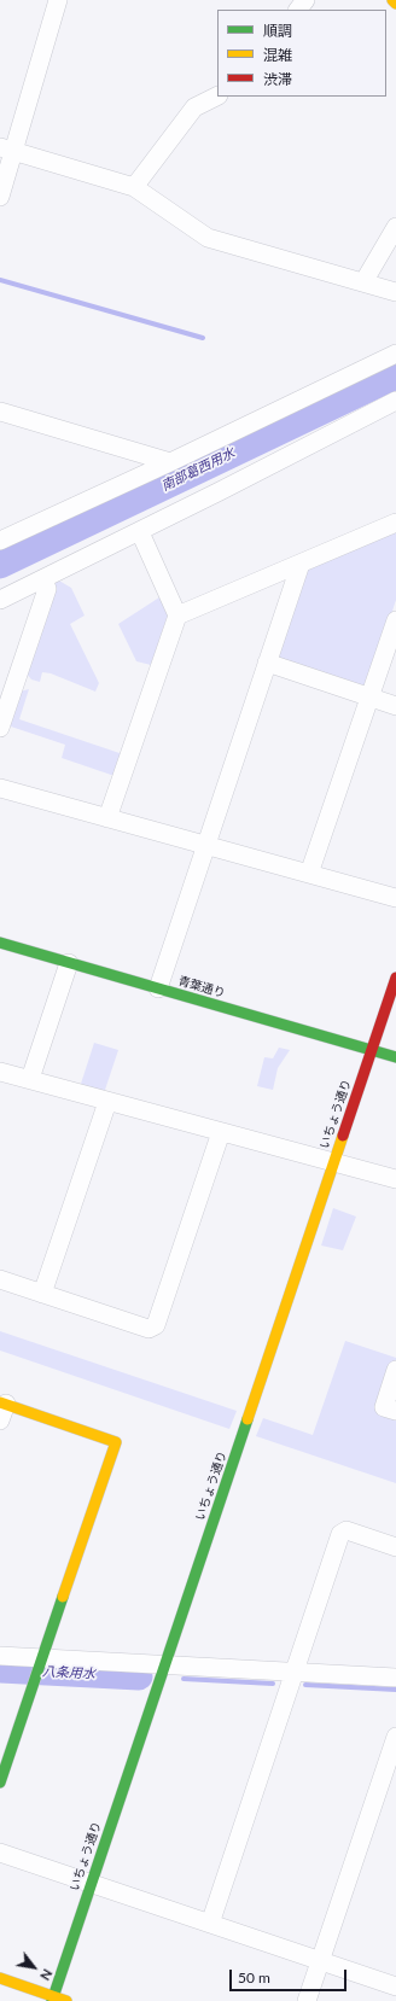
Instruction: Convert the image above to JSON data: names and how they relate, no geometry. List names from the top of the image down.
{
  "streets": {
    "street": ["青葉通り", "いちょう通り"]
  },
  "crossings": [
    ["青葉通り", "いちょう通り"]
  ],
  "water": ["南部葛西用水", "八条用水"],
  "legend": ["順調", "混雑", "渋滞"],
  "scale_bar": "50 m",
  "north": "bottom right"
}
